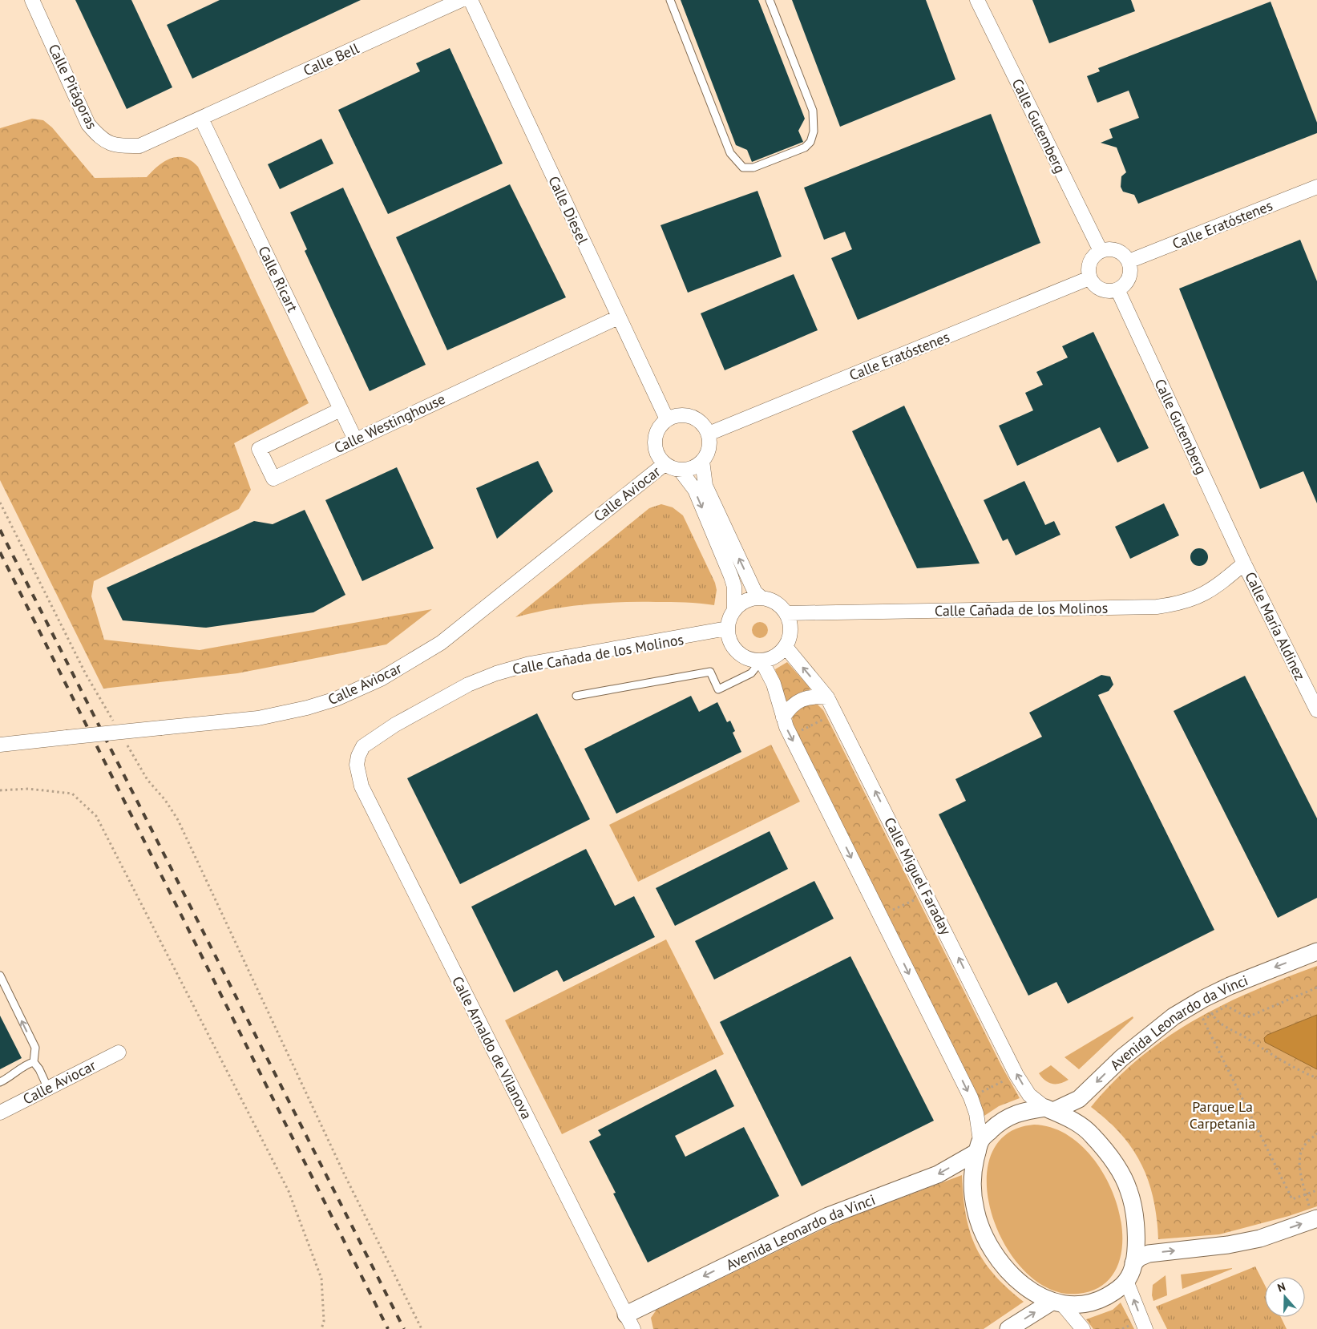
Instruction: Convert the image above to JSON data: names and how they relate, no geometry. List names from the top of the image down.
{
  "streets": {
    "street": [
      "Calle Bell",
      "Calle Pitágoras",
      "Calle Gutemberg",
      "Calle Diesel",
      "Calle Eratóstenes",
      "Calle Ricart",
      "Calle Westinghouse",
      "Calle Aviocar",
      "Calle Cañada de los Molinos",
      "Calle María Aldinez",
      "Calle Miguel Faraday",
      "Avenida Leonardo da Vinci",
      "Calle Arnaldo de Vilanova"
    ]
  },
  "crossings": [
    ["Calle Bell", "Calle Pitágoras"],
    ["Calle Bell", "Calle Ricart"],
    ["Calle Pitágoras", "Calle Ricart"],
    ["Calle Gutemberg", "Calle Eratóstenes"],
    ["Calle Gutemberg", "Calle Cañada de los Molinos"],
    ["Calle Gutemberg", "Calle María Aldinez"],
    ["Calle Diesel", "Calle Eratóstenes"],
    ["Calle Diesel", "Calle Westinghouse"],
    ["Calle Diesel", "Calle Aviocar"],
    ["Calle Eratóstenes", "Calle Aviocar"],
    ["Calle Ricart", "Calle Westinghouse"],
    ["Calle Cañada de los Molinos", "Calle María Aldinez"],
    ["Calle Cañada de los Molinos", "Calle Miguel Faraday"],
    ["Calle Cañada de los Molinos", "Calle Arnaldo de Vilanova"],
    ["Calle Miguel Faraday", "Avenida Leonardo da Vinci"],
    ["Avenida Leonardo da Vinci", "Calle Arnaldo de Vilanova"]
  ],
  "one_way": ["Avenida Leonardo da Vinci"],
  "parks": ["Parque La Carpetania"],
  "north": "top"
}
